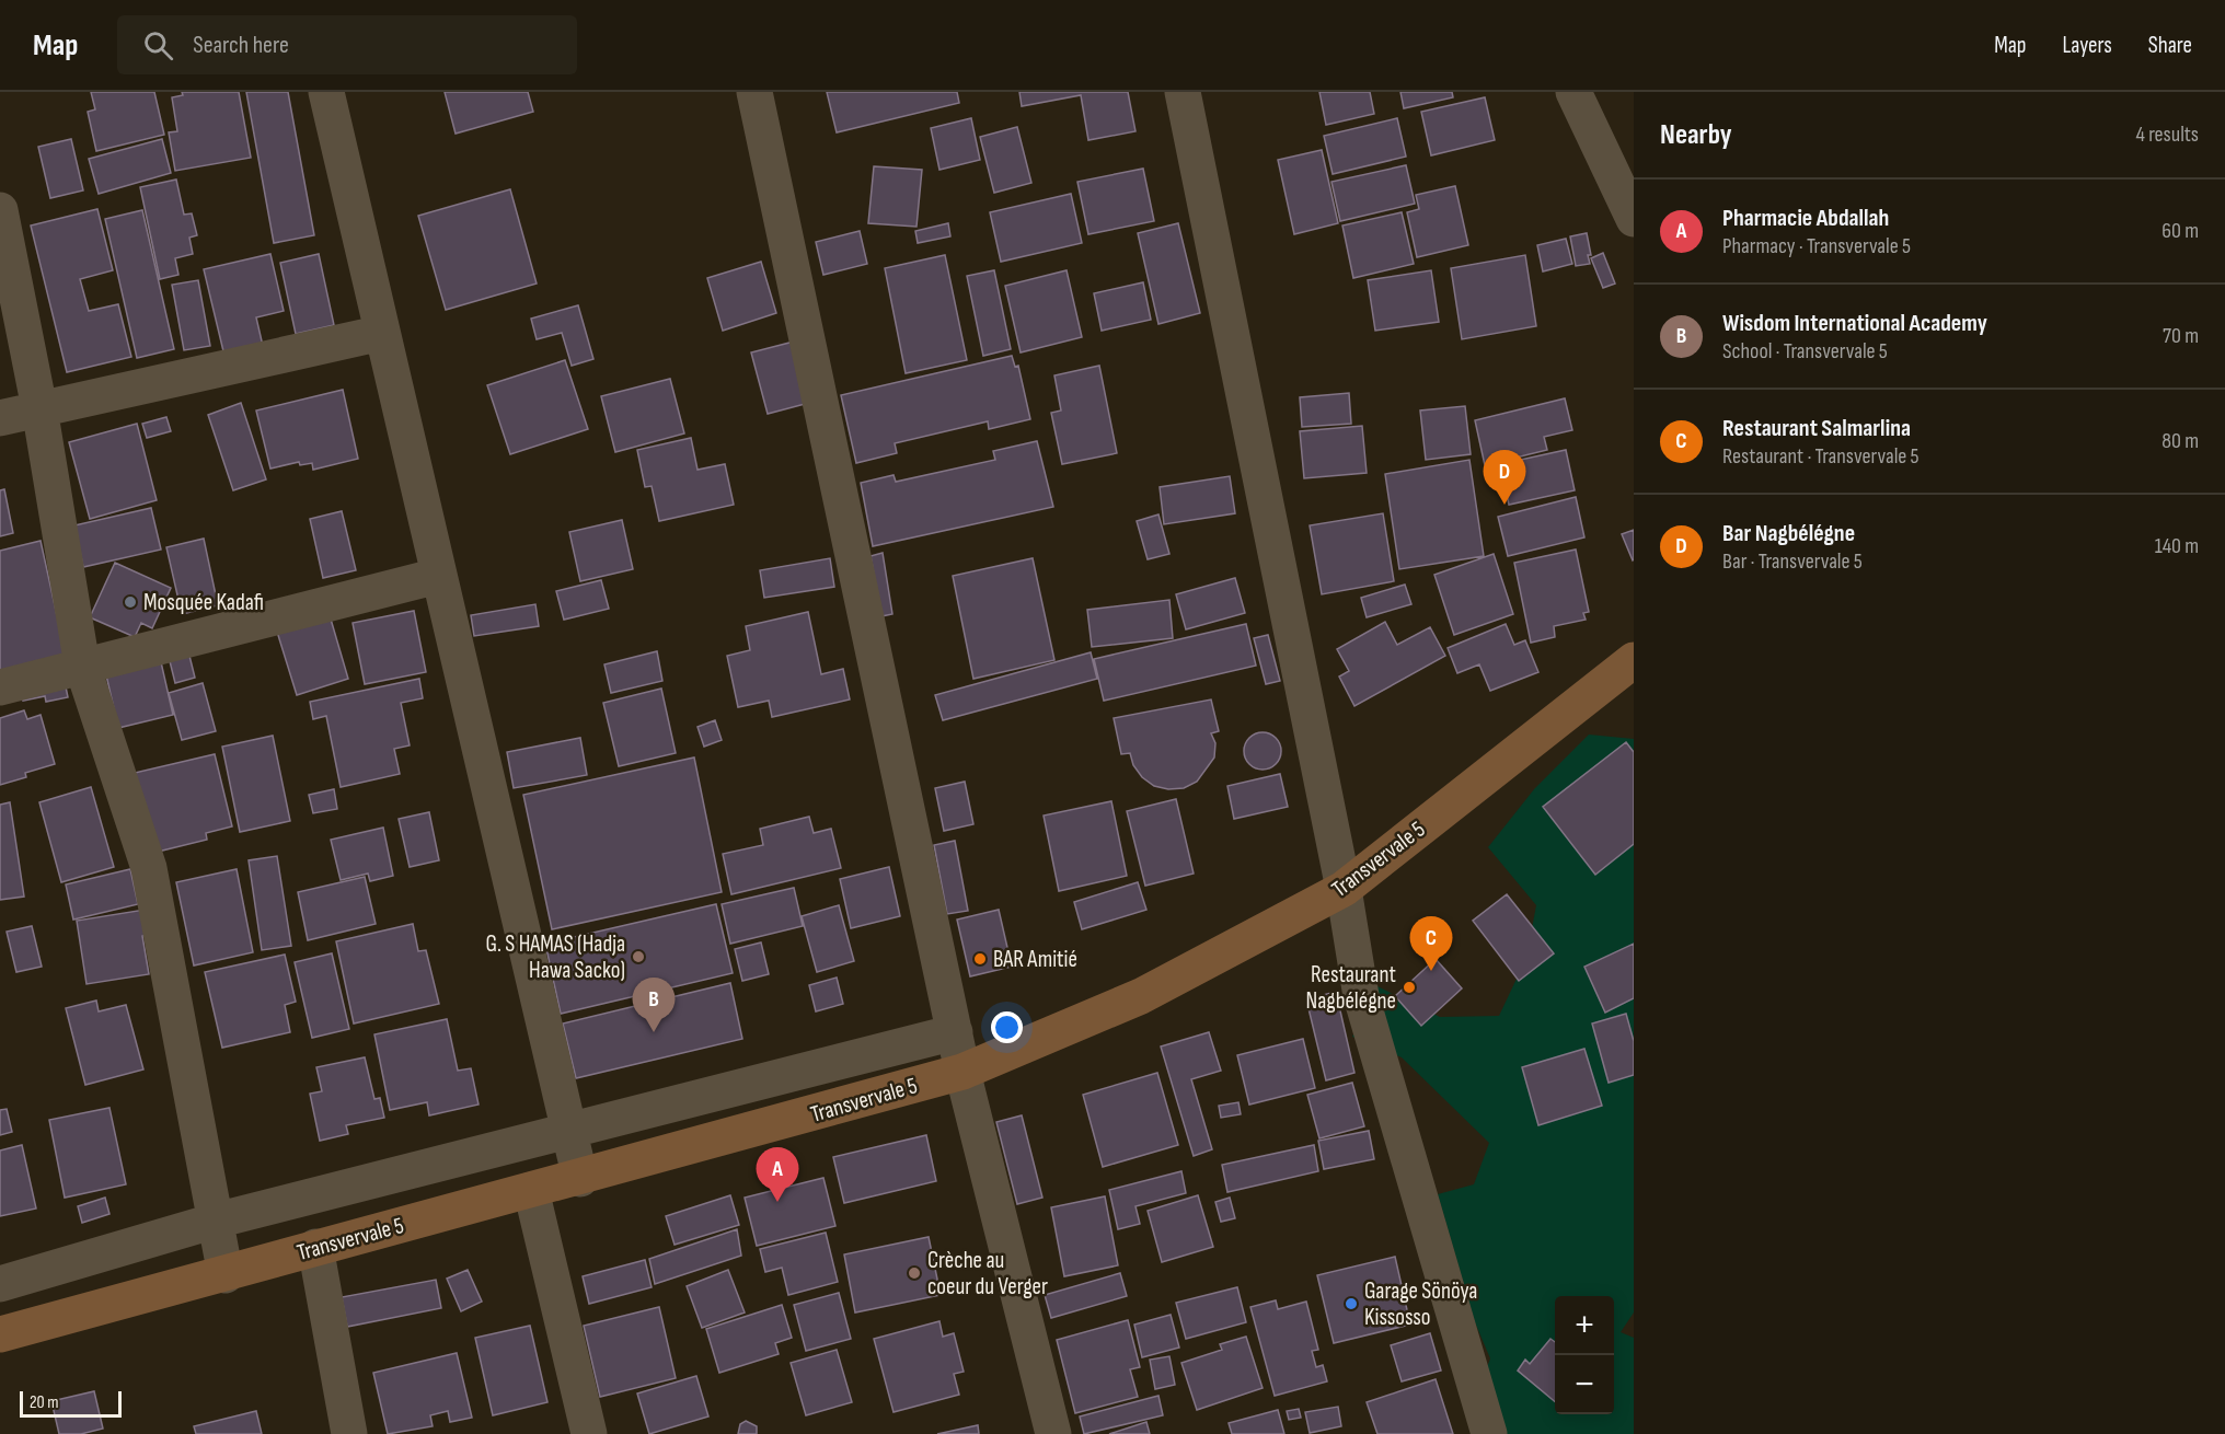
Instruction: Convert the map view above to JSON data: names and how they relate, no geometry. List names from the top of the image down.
{
  "streets": {
    "main road": ["Transvervale 5"]
  },
  "places": [
    "Mosquée Kadafi",
    "G. S HAMAS (Hadja Hawa Sacko)",
    "BAR Amitié",
    "Restaurant Nagbélégne",
    "Crèche au coeur du Verger",
    "Garage Sönöya Kissosso"
  ],
  "scale_bar": "20 m",
  "page": {
    "header": "Map",
    "search": "Search here",
    "nav": ["Map", "Layers", "Share"],
    "heading": ["Nearby", "4 results"],
    "list": [
      {
        "mark": "A",
        "name": "Pharmacie Abdallah",
        "note": "Pharmacy · Transvervale 5",
        "value": "60 m"
      },
      {
        "mark": "B",
        "name": "Wisdom International Academy",
        "note": "School · Transvervale 5",
        "value": "70 m"
      },
      {
        "mark": "C",
        "name": "Restaurant Salmarlina",
        "note": "Restaurant · Transvervale 5",
        "value": "80 m"
      },
      {
        "mark": "D",
        "name": "Bar Nagbélégne",
        "note": "Bar · Transvervale 5",
        "value": "140 m"
      }
    ],
    "pins": [
      "D",
      "C",
      "B",
      "A"
    ],
    "map_buttons": ["+", "−"],
    "scale": "20 m"
  }
}
